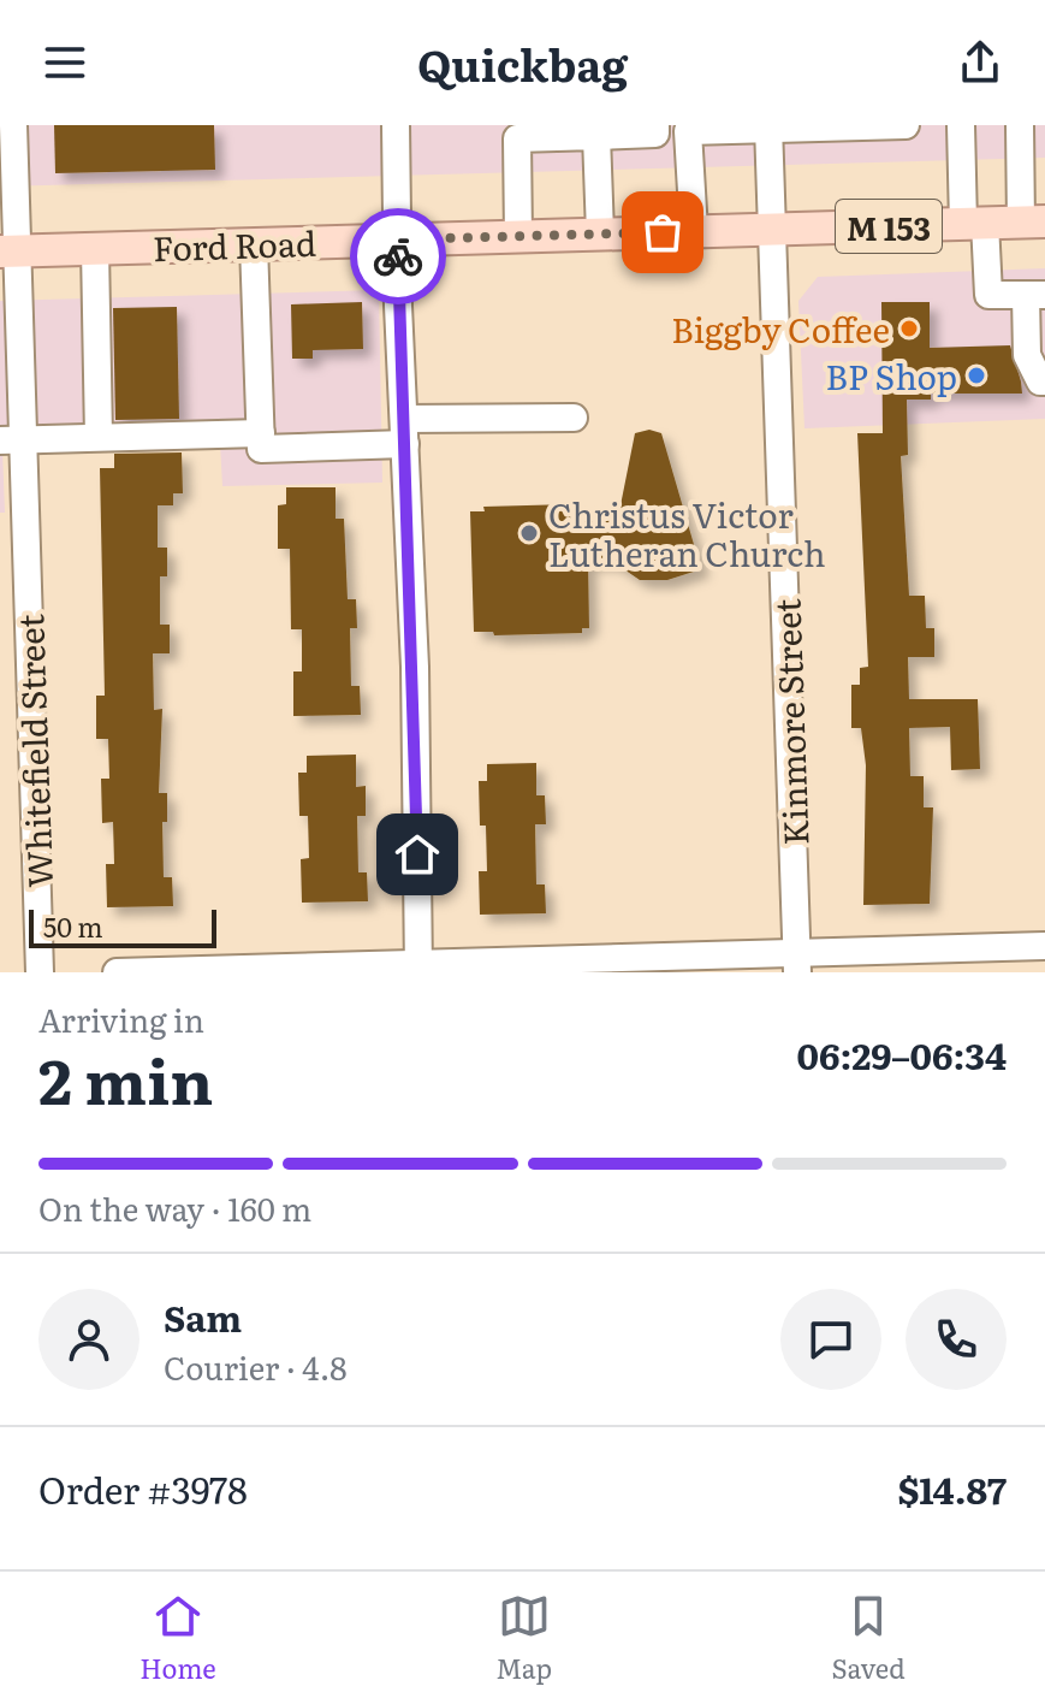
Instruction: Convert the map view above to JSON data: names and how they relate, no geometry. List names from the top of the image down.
{
  "streets": {
    "main road": ["M 153", "Ford Road"],
    "street": ["Kinmore Street", "Whitefield Street"]
  },
  "crossings": [
    ["Ford Road", "Kinmore Street"],
    ["Ford Road", "Whitefield Street"]
  ],
  "places": ["Biggby Coffee", "BP Shop", "Christus Victor Lutheran Church"],
  "scale_bar": "50 m",
  "page": {
    "header": "Quickbag",
    "scale": "50 m",
    "heading": ["2 min", "Arriving in", "06:29–06:34"],
    "panel": [
      "Sam",
      "Courier · 4.8",
      "Order #3978",
      "$14.87"
    ],
    "bar": "On the way · 160 m",
    "tabs": ["Home", "Map", "Saved"]
  }
}
